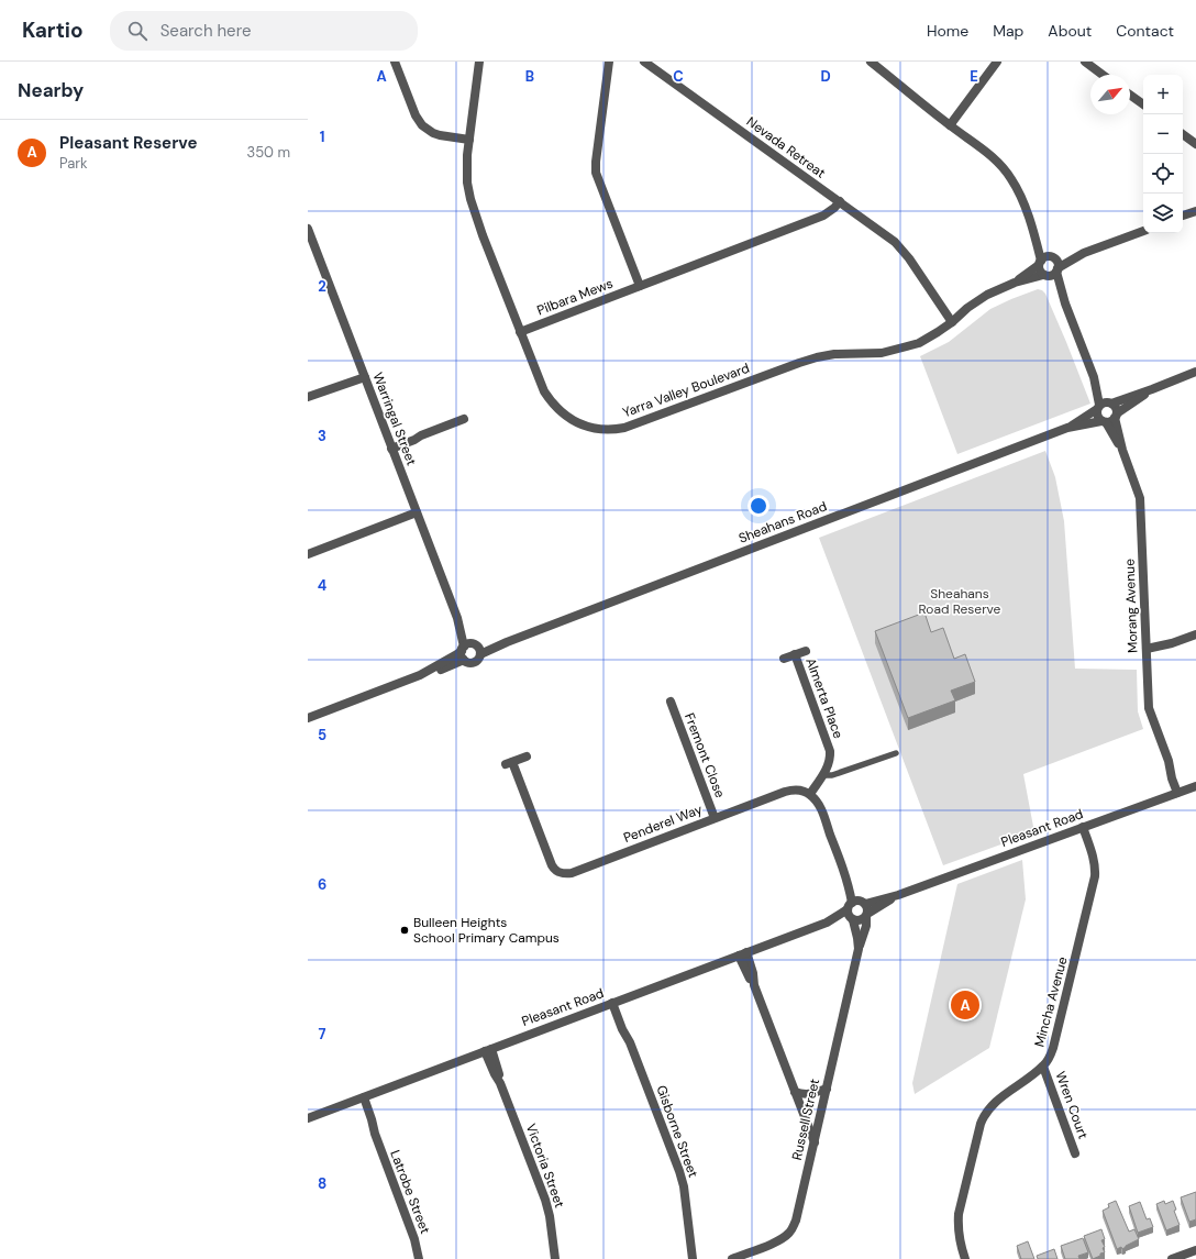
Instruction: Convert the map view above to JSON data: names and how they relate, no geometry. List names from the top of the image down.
{
  "streets": {
    "street": [
      "Nevada Retreat",
      "Pilbara Mews",
      "Yarra Valley Boulevard",
      "Warringal Street",
      "Sheahans Road",
      "Morang Avenue",
      "Almerta Place",
      "Fremont Close",
      "Penderel Way",
      "Pleasant Road",
      "Mincha Avenue",
      "Wren Court",
      "Russell Street",
      "Gisborne Street",
      "Victoria Street",
      "Latrobe Street"
    ]
  },
  "crossings": [
    ["Nevada Retreat", "Pilbara Mews"],
    ["Nevada Retreat", "Yarra Valley Boulevard"],
    ["Pilbara Mews", "Yarra Valley Boulevard"],
    ["Warringal Street", "Sheahans Road"],
    ["Sheahans Road", "Morang Avenue"],
    ["Morang Avenue", "Pleasant Road"],
    ["Almerta Place", "Penderel Way"],
    ["Fremont Close", "Penderel Way"],
    ["Pleasant Road", "Mincha Avenue"],
    ["Pleasant Road", "Russell Street"],
    ["Pleasant Road", "Gisborne Street"],
    ["Pleasant Road", "Victoria Street"],
    ["Pleasant Road", "Latrobe Street"],
    ["Mincha Avenue", "Wren Court"]
  ],
  "parks": ["Sheahans Road Reserve"],
  "places": ["Bulleen Heights School Primary Campus"],
  "north": "top right",
  "page": {
    "header": "Kartio",
    "search": "Search here",
    "nav": [
      "Home",
      "Map",
      "About",
      "Contact"
    ],
    "heading": "Nearby",
    "map_buttons": ["+", "−"],
    "list": [
      {
        "mark": "A",
        "name": "Pleasant Reserve",
        "note": "Park",
        "value": "350 m"
      }
    ],
    "pins": "A"
  },
  "grid": {
    "columns": [
      "A",
      "B",
      "C",
      "D",
      "E"
    ],
    "rows": [
      "1",
      "2",
      "3",
      "4",
      "5",
      "6",
      "7",
      "8"
    ]
  }
}
